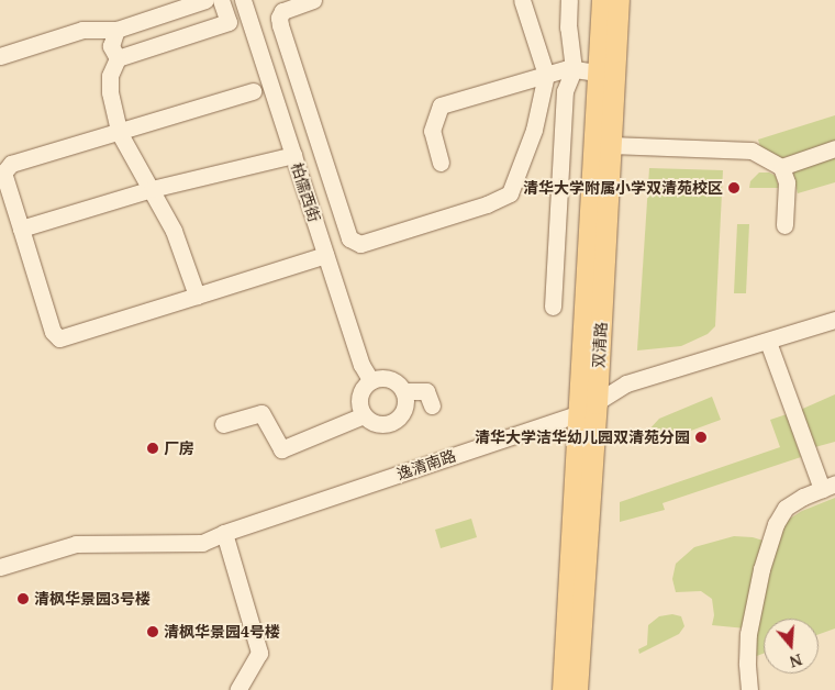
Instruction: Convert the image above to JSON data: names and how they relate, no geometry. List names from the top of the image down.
{
  "streets": {
    "main road": ["双清路"],
    "street": ["柏儒西街", "逸清南路"]
  },
  "crossings": [
    ["双清路", "逸清南路"]
  ],
  "places": [
    "清华大学附属小学双清苑校区",
    "清华大学洁华幼儿园双清苑分园",
    "厂房",
    "清枫华景园3号楼",
    "清枫华景园4号楼"
  ],
  "north": "bottom"
}
